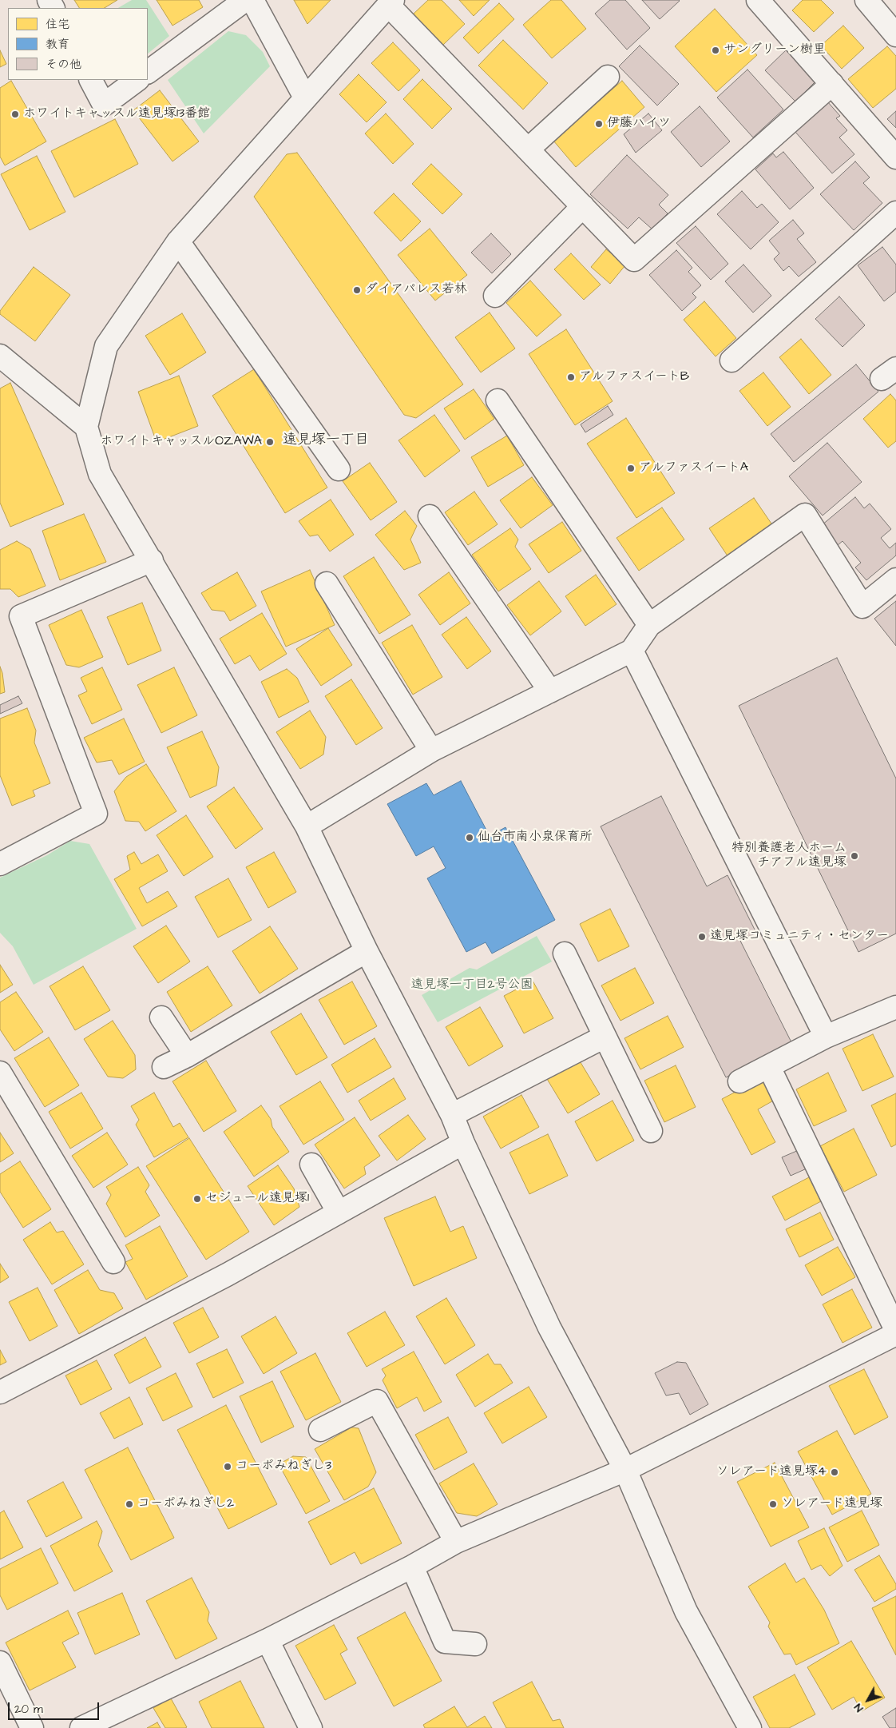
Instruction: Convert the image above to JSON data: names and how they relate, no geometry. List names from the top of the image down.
{
  "districts": ["遠見塚一丁目"],
  "parks": ["遠見塚一丁目2号公園"],
  "places": [
    "サングリーン樹里",
    "ホワイトキャッスル遠見塚13番館",
    "伊藤ハイツ",
    "ダイアパレス若林",
    "アルファスイートB",
    "ホワイトキャッスルOZAWA",
    "アルファスイートA",
    "仙台市南小泉保育所",
    "特別養護老人ホーム チアフル遠見塚",
    "遠見塚コミュニティ・センター",
    "セジュール遠見塚1",
    "コーポみねぎし3",
    "ソレアード遠見塚4",
    "コーポみねぎし2",
    "ソレアード遠見塚"
  ],
  "legend": ["住宅", "教育", "その他"],
  "scale_bar": "20 m",
  "north": "bottom left"
}
